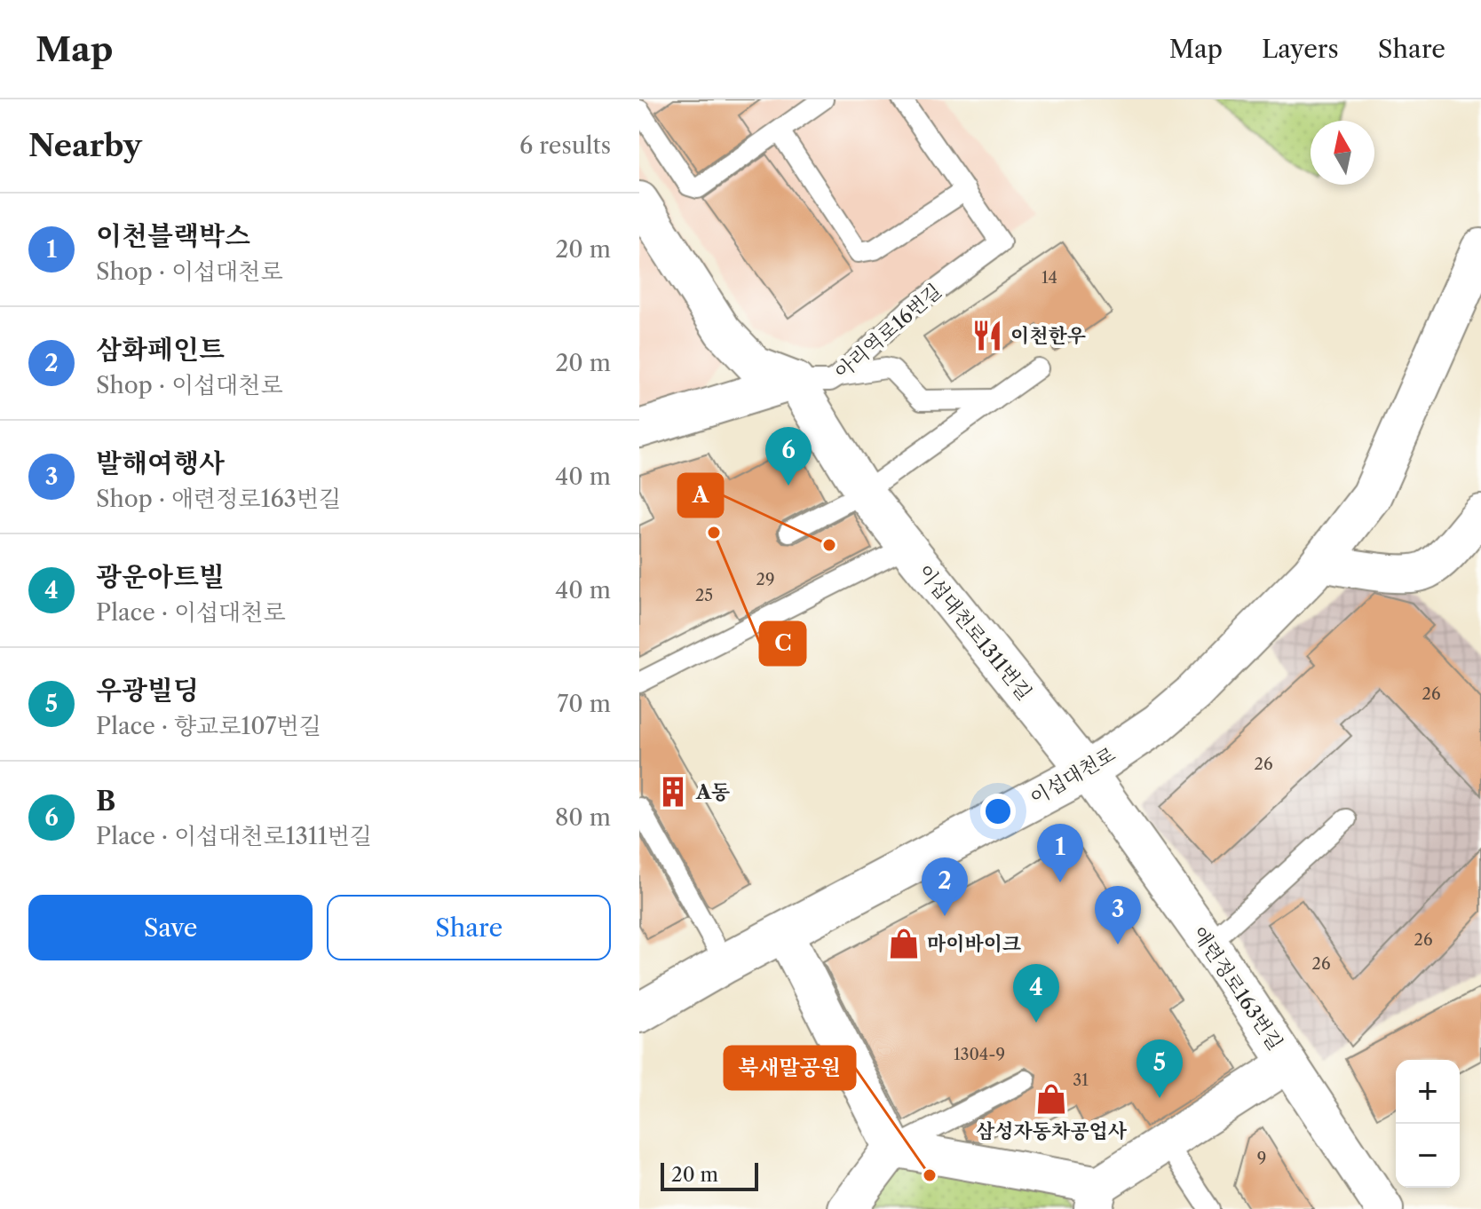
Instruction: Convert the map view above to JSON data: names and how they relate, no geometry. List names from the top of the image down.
{
  "streets": {
    "main road": ["이섭대천로"],
    "street": ["아리역로16번길", "이섭대천로1311번길", "애련정로163번길"]
  },
  "crossings": [
    ["아리역로16번길", "이섭대천로1311번길"],
    ["이섭대천로1311번길", "이섭대천로"],
    ["이섭대천로1311번길", "애련정로163번길"],
    ["이섭대천로", "애련정로163번길"]
  ],
  "places": {
    "restaurant": ["이천한우"],
    "other": ["C", "A", "북새말공원"],
    "building": ["A동"],
    "shop": ["마이바이크", "삼성자동차공업사"]
  },
  "house_numbers": [
    "14",
    "29",
    "25",
    "26",
    "26",
    "26",
    "26",
    "1304-9",
    "31",
    "9"
  ],
  "scale_bar": "20 m",
  "north": "top",
  "page": {
    "header": "Map",
    "nav": ["Map", "Layers", "Share"],
    "heading": ["Nearby", "6 results"],
    "list": [
      {
        "mark": "1",
        "name": "이천블랙박스",
        "note": "Shop · 이섭대천로",
        "value": "20 m"
      },
      {
        "mark": "2",
        "name": "삼화페인트",
        "note": "Shop · 이섭대천로",
        "value": "20 m"
      },
      {
        "mark": "3",
        "name": "발해여행사",
        "note": "Shop · 애련정로163번길",
        "value": "40 m"
      },
      {
        "mark": "4",
        "name": "광운아트빌",
        "note": "Place · 이섭대천로",
        "value": "40 m"
      },
      {
        "mark": "5",
        "name": "우광빌딩",
        "note": "Place · 향교로107번길",
        "value": "70 m"
      },
      {
        "mark": "6",
        "name": "B",
        "note": "Place · 이섭대천로1311번길",
        "value": "80 m"
      }
    ],
    "pins": [
      "6",
      "1",
      "2",
      "3",
      "4",
      "5"
    ],
    "buttons": ["Save", "Share"],
    "map_buttons": ["+", "−"],
    "scale": "20 m"
  }
}
